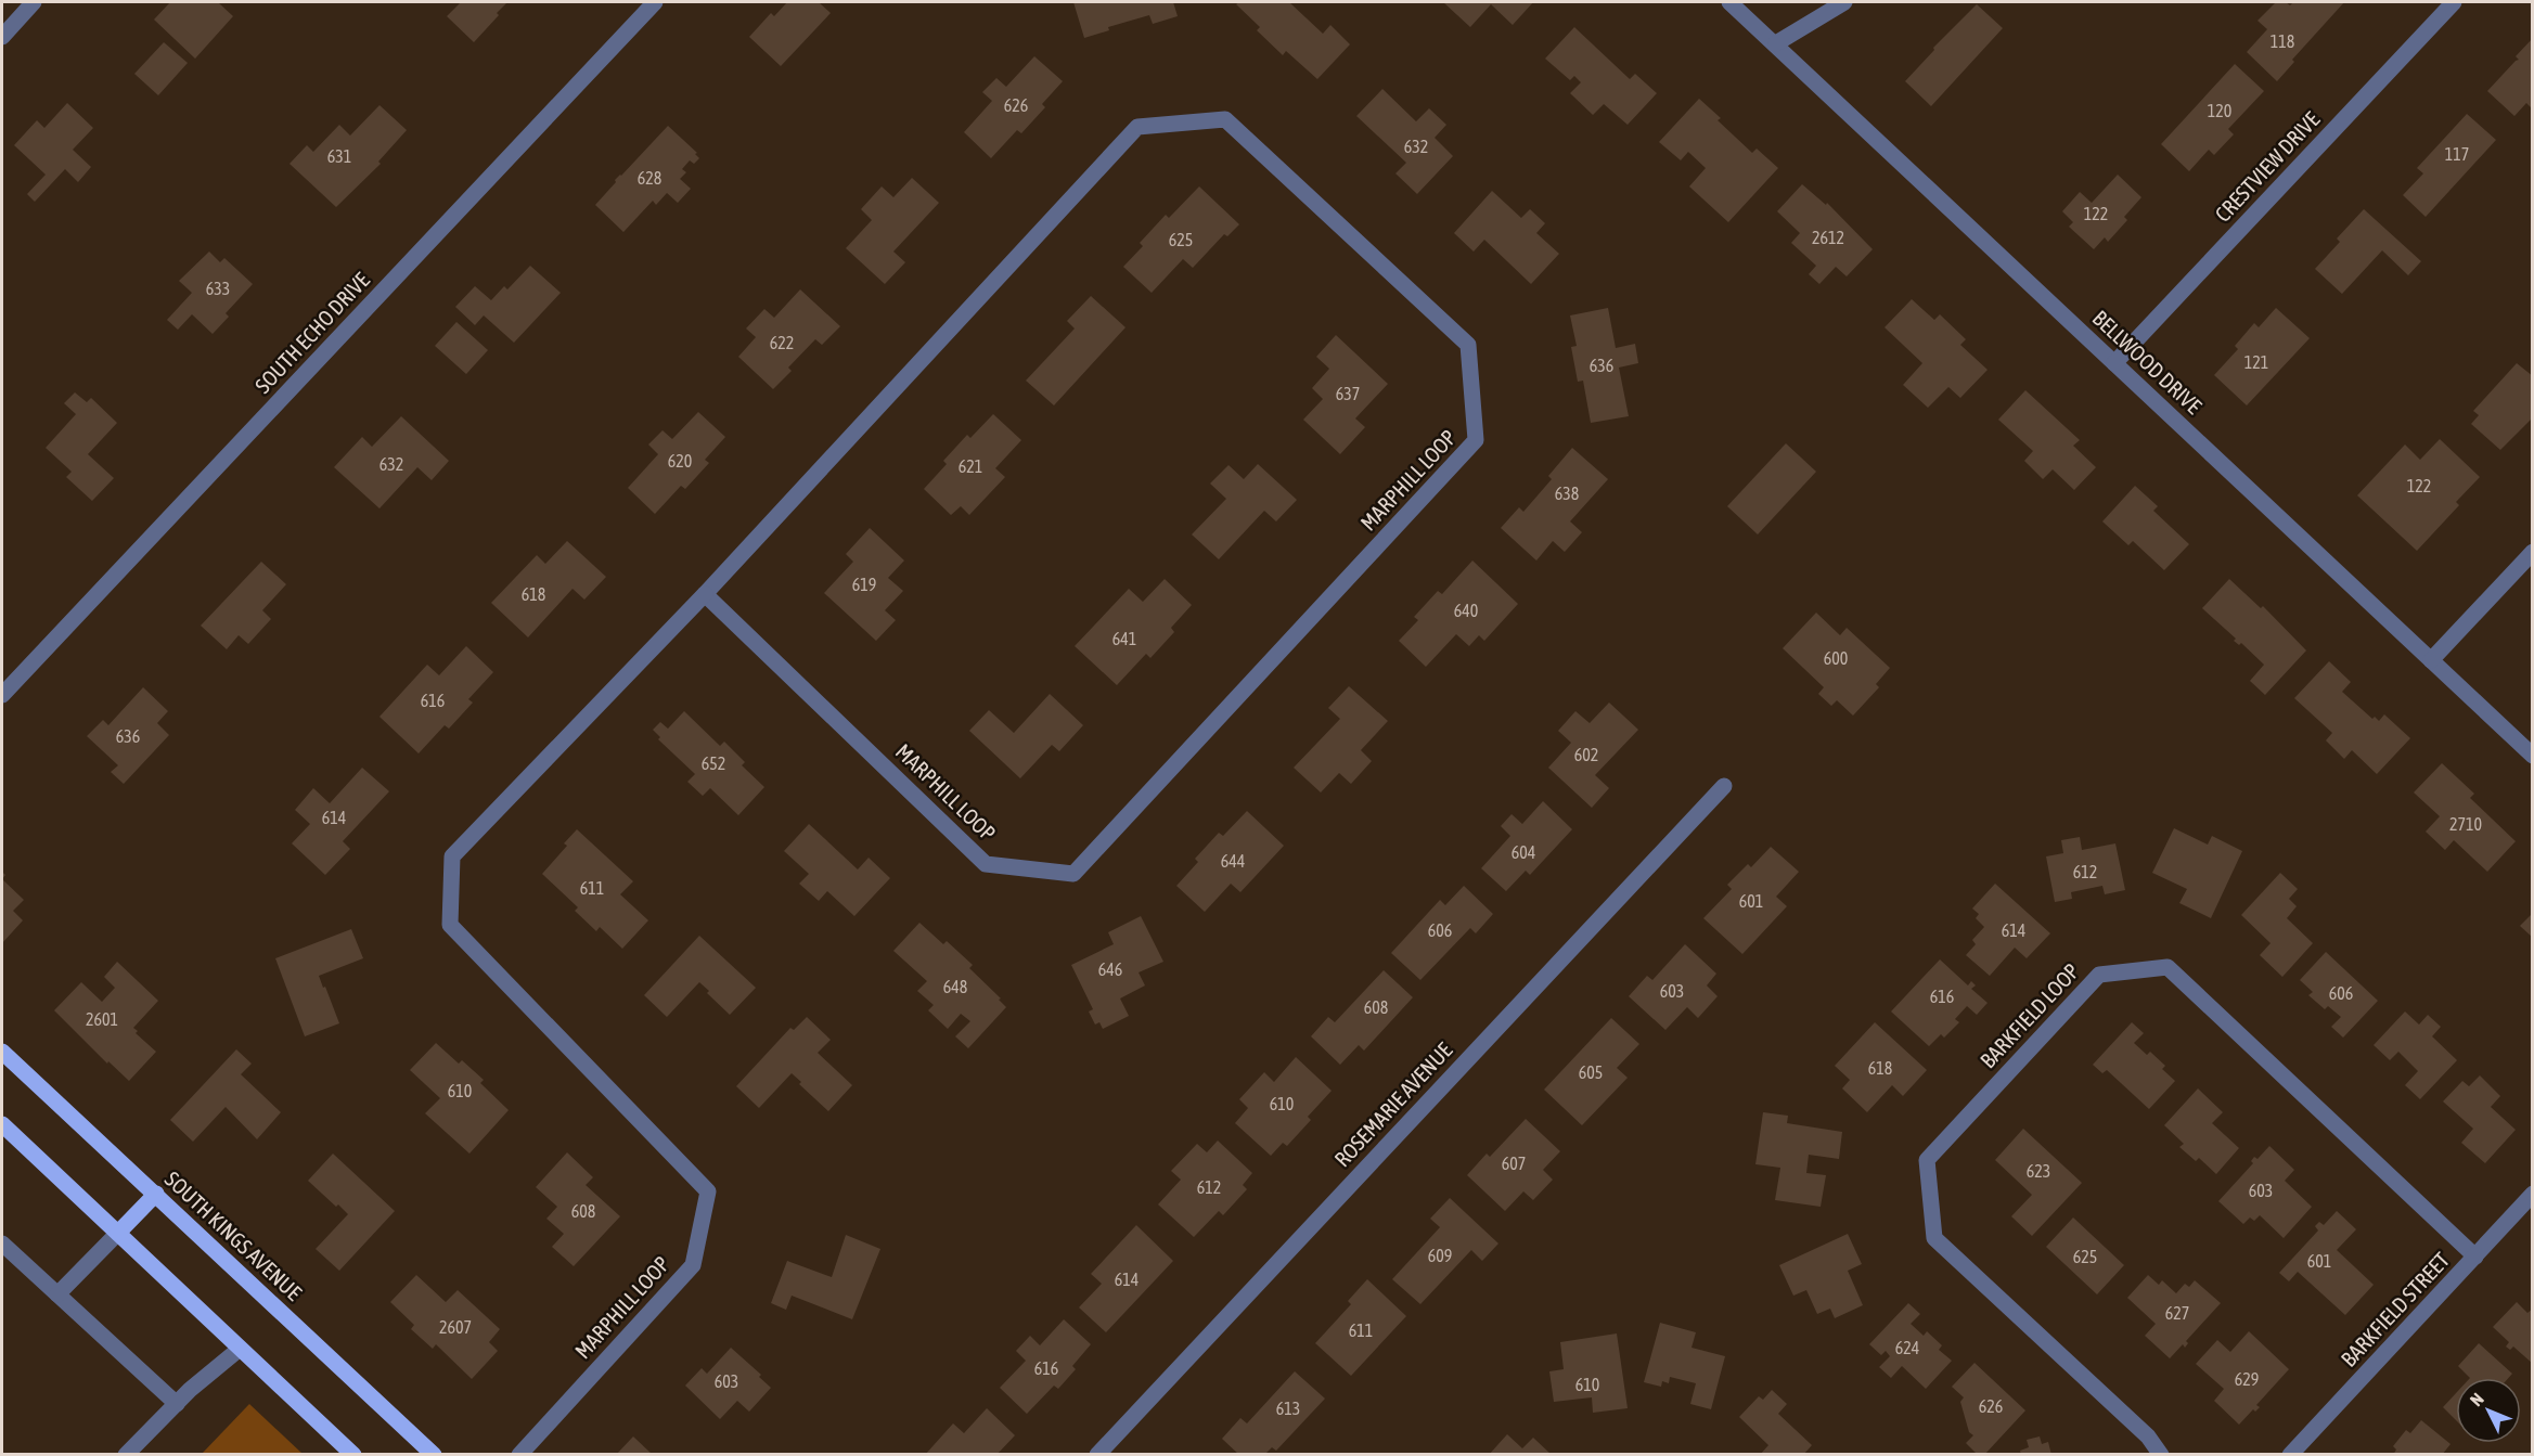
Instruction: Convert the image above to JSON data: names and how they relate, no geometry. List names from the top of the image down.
{
  "streets": {
    "main road": ["SOUTH KINGS AVENUE"],
    "street": [
      "CRESTVIEW DRIVE",
      "SOUTH ECHO DRIVE",
      "BELLWOOD DRIVE",
      "MARPHILL LOOP",
      "BARKFIELD LOOP",
      "ROSEMARIE AVENUE",
      "BARKFIELD STREET"
    ]
  },
  "crossings": [
    ["CRESTVIEW DRIVE", "BELLWOOD DRIVE"],
    ["BARKFIELD LOOP", "BARKFIELD STREET"]
  ],
  "house_numbers": [
    "118",
    "626",
    "120",
    "632",
    "117",
    "631",
    "628",
    "122",
    "2612",
    "625",
    "633",
    "622",
    "121",
    "636",
    "637",
    "620",
    "632",
    "621",
    "122",
    "638",
    "619",
    "618",
    "640",
    "641",
    "600",
    "616",
    "636",
    "602",
    "652",
    "614",
    "2710",
    "604",
    "644",
    "612",
    "611",
    "601",
    "606",
    "614",
    "646",
    "648",
    "603",
    "606",
    "616",
    "608",
    "2601",
    "618",
    "605",
    "610",
    "610",
    "607",
    "623",
    "612",
    "603",
    "608",
    "609",
    "625",
    "601",
    "614",
    "627",
    "2607",
    "611",
    "624",
    "616",
    "629",
    "603",
    "610",
    "626",
    "613"
  ],
  "north": "top left"
}
